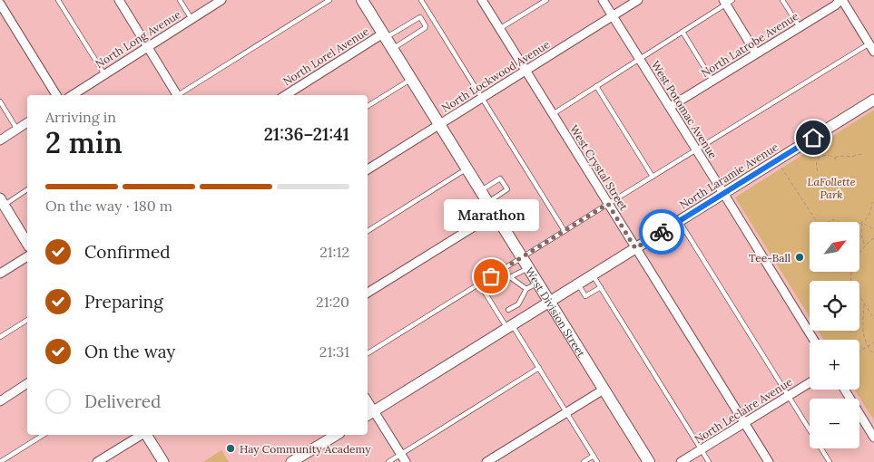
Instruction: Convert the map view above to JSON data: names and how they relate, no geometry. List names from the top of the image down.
{
  "streets": {
    "main road": ["West Division Street"],
    "street": [
      "North Long Avenue",
      "North Latrobe Avenue",
      "North Lorel Avenue",
      "North Lockwood Avenue",
      "West Potomac Avenue",
      "West Crystal Street",
      "North Laramie Avenue",
      "North Leclaire Avenue"
    ]
  },
  "crossings": [
    ["North Latrobe Avenue", "West Potomac Avenue"],
    ["North Lorel Avenue", "West Division Street"],
    ["North Lockwood Avenue", "West Potomac Avenue"],
    ["North Lockwood Avenue", "West Crystal Street"],
    ["North Lockwood Avenue", "West Division Street"],
    ["West Potomac Avenue", "North Laramie Avenue"],
    ["West Crystal Street", "North Laramie Avenue"],
    ["West Crystal Street", "North Leclaire Avenue"],
    ["North Laramie Avenue", "West Division Street"]
  ],
  "parks": ["LaFollette Park"],
  "places": ["Tee-Ball", "Marathon", "Hay Community Academy"],
  "north": "top right",
  "page": {
    "heading": ["2 min", "Arriving in", "21:36–21:41"],
    "bar": "On the way · 180 m",
    "bubble": "Marathon",
    "map_buttons": ["+", "−"],
    "list": [
      ["Confirmed", "21:12"],
      ["Preparing", "21:20"],
      ["On the way", "21:31"],
      "Delivered"
    ]
  }
}
